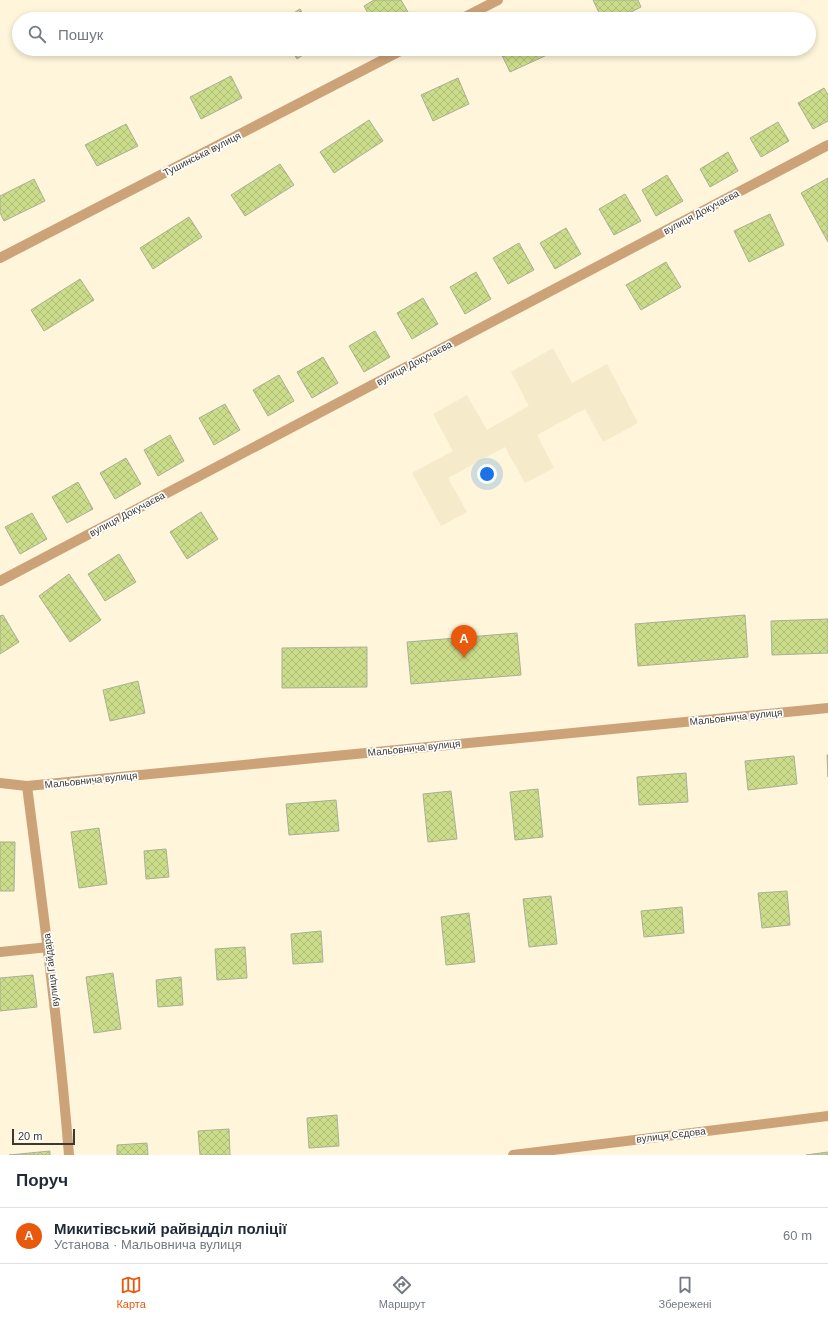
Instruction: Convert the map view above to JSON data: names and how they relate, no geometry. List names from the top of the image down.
{
  "streets": {
    "street": [
      "Тушинська вулиця",
      "вулиця Докучаєва",
      "Мальовнича вулиця",
      "вулиця Гайдара",
      "вулиця Сєдова"
    ]
  },
  "crossings": [
    ["Мальовнича вулиця", "вулиця Гайдара"]
  ],
  "scale_bar": "20 m",
  "page": {
    "search": "Пошук",
    "pins": "A",
    "scale": "20 m",
    "heading": "Поруч",
    "list": [
      {
        "mark": "A",
        "name": "Микитівський райвідділ поліції",
        "note": "Установа · Мальовнича вулиця",
        "value": "60 m"
      }
    ],
    "nav": ["Карта", "Маршрут", "Збережені"]
  }
}
